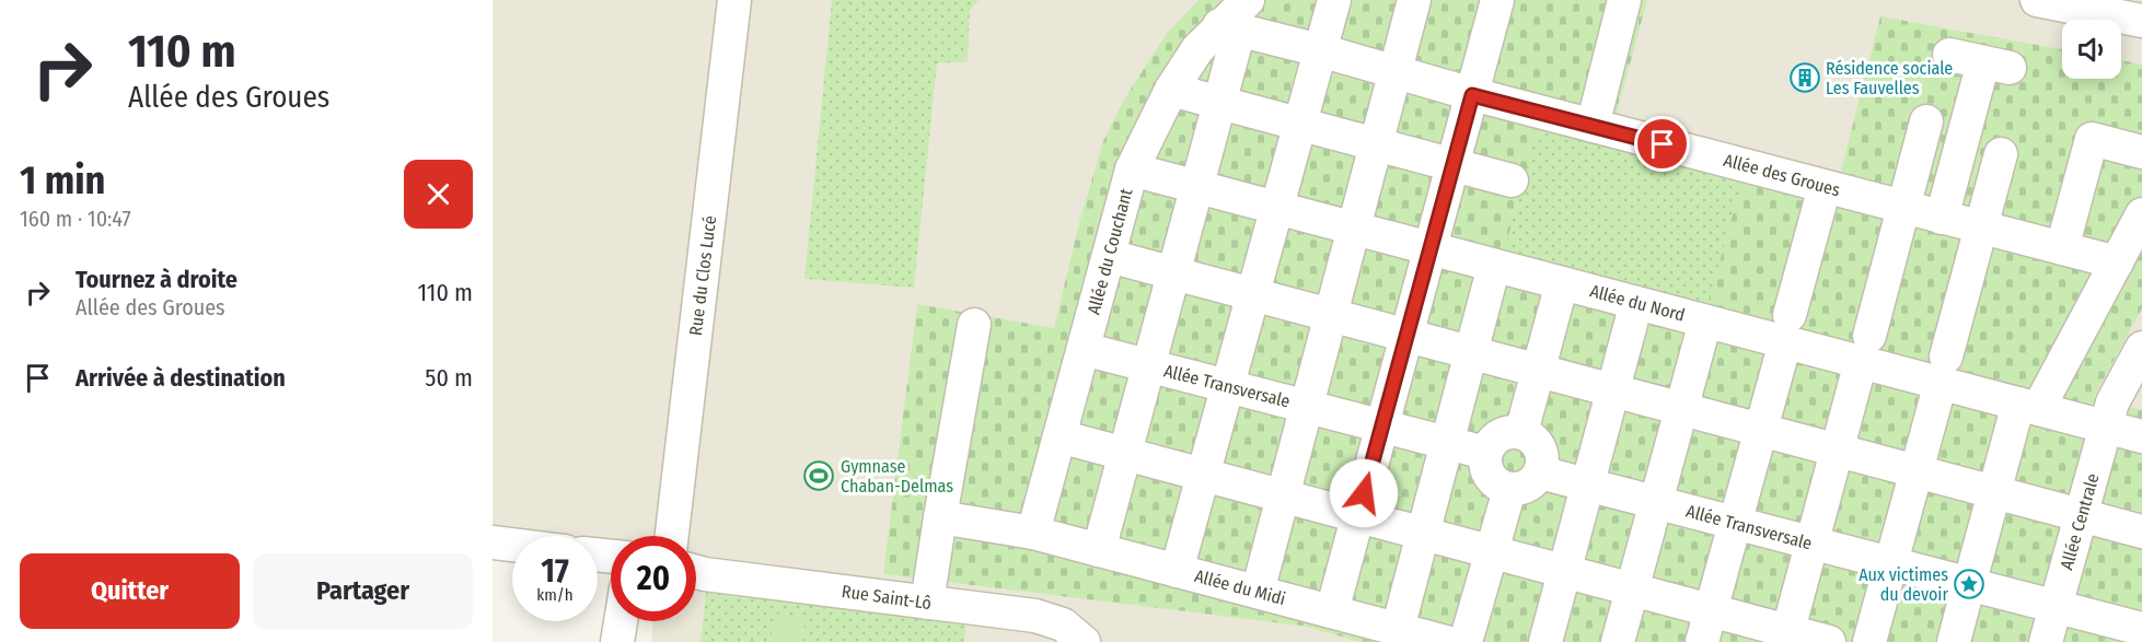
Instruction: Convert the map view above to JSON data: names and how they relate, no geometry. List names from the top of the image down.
{
  "streets": {
    "street": [
      "Allée des Groues",
      "Allée du Couchant",
      "Rue du Clos Lucé",
      "Allée du Nord",
      "Allée Transversale",
      "Allée Centrale",
      "Allée du Midi",
      "Rue Saint-Lô"
    ]
  },
  "crossings": [
    ["Allée des Groues", "Allée du Couchant"],
    ["Allée du Couchant", "Allée du Nord"],
    ["Allée du Couchant", "Allée Transversale"],
    ["Allée du Couchant", "Allée du Midi"],
    ["Allée du Nord", "Allée Centrale"],
    ["Allée Transversale", "Allée Centrale"]
  ],
  "places": {
    "building": ["Résidence sociale Les Fauvelles"],
    "sports": ["Gymnase Chaban-Delmas"],
    "place": ["Aux victimes du devoir"]
  },
  "page": {
    "turn": ["110 m", "Allée des Groues"],
    "heading": ["1 min", "160 m · 10:47"],
    "list": [
      {
        "name": "Tournez à droite",
        "note": "Allée des Groues",
        "value": "110 m"
      },
      {
        "name": "Arrivée à destination",
        "value": "50 m"
      }
    ],
    "speed": "17 km/h",
    "limit": "20",
    "buttons": ["Quitter", "Partager"]
  }
}
